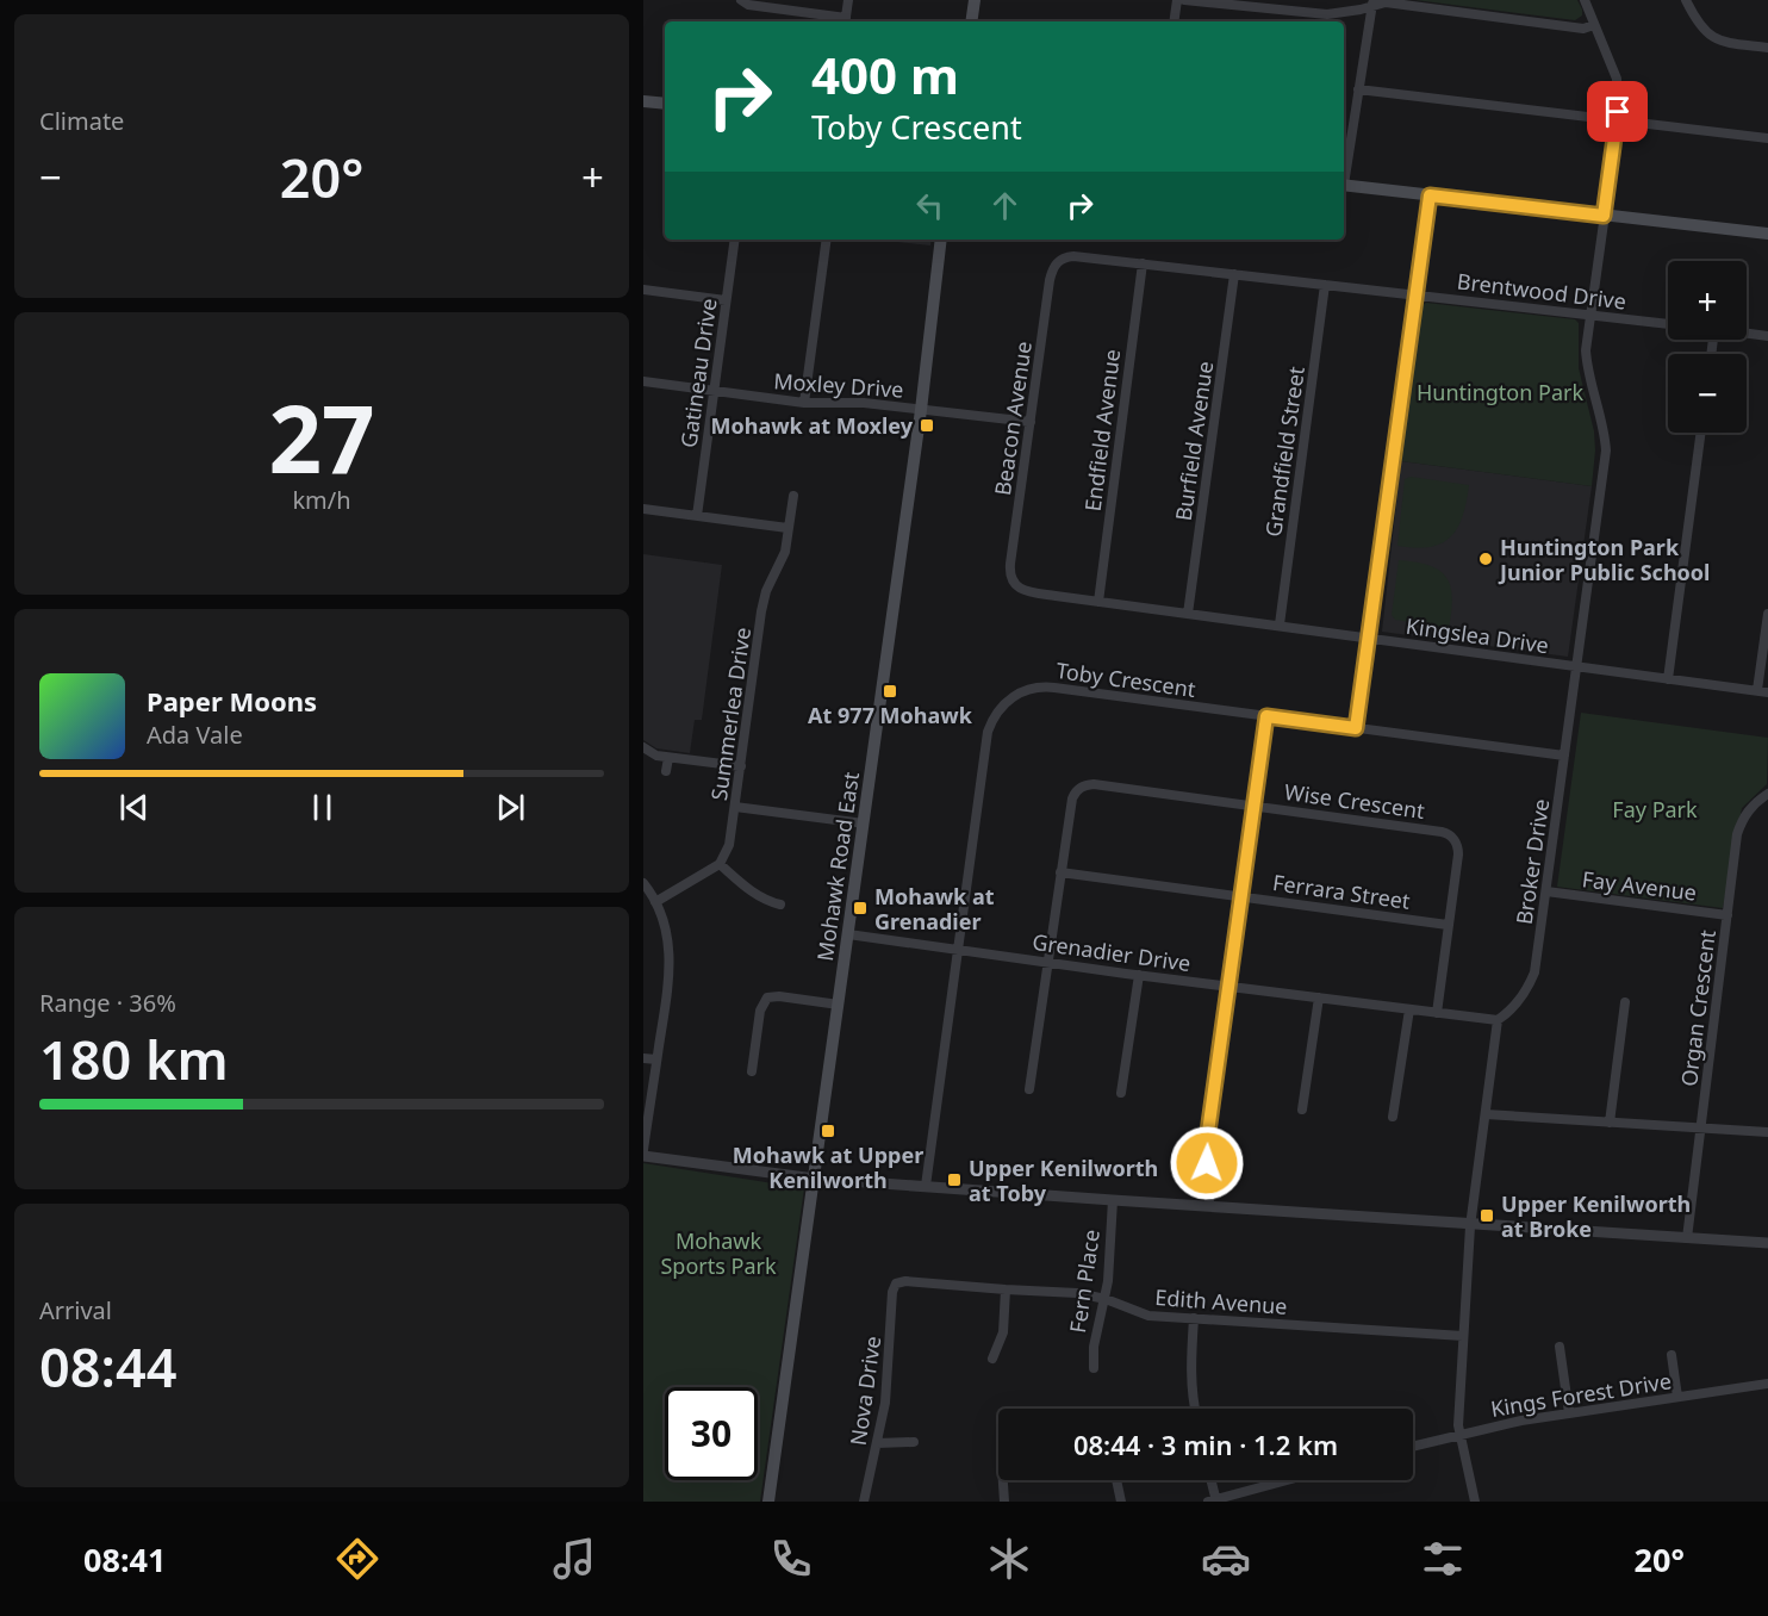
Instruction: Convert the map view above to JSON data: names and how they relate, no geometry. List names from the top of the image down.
{
  "streets": {
    "main road": ["Mohawk Road East"],
    "street": [
      "Brentwood Drive",
      "Gatineau Drive",
      "Moxley Drive",
      "Beacon Avenue",
      "Endfield Avenue",
      "Burfield Avenue",
      "Grandfield Street",
      "Kingslea Drive",
      "Toby Crescent",
      "Summerlea Drive",
      "Wise Crescent",
      "Broker Drive",
      "Fay Avenue",
      "Ferrara Street",
      "Grenadier Drive",
      "Organ Crescent",
      "Fern Place",
      "Edith Avenue",
      "Nova Drive",
      "Kings Forest Drive"
    ]
  },
  "crossings": [
    ["Brentwood Drive", "Beacon Avenue"],
    ["Brentwood Drive", "Endfield Avenue"],
    ["Brentwood Drive", "Burfield Avenue"],
    ["Brentwood Drive", "Grandfield Street"],
    ["Brentwood Drive", "Broker Drive"],
    ["Gatineau Drive", "Moxley Drive"],
    ["Moxley Drive", "Beacon Avenue"],
    ["Moxley Drive", "Mohawk Road East"],
    ["Beacon Avenue", "Kingslea Drive"],
    ["Endfield Avenue", "Kingslea Drive"],
    ["Burfield Avenue", "Kingslea Drive"],
    ["Grandfield Street", "Kingslea Drive"],
    ["Kingslea Drive", "Broker Drive"],
    ["Toby Crescent", "Broker Drive"],
    ["Toby Crescent", "Grenadier Drive"],
    ["Wise Crescent", "Ferrara Street"],
    ["Wise Crescent", "Grenadier Drive"],
    ["Broker Drive", "Fay Avenue"],
    ["Broker Drive", "Grenadier Drive"],
    ["Mohawk Road East", "Grenadier Drive"],
    ["Fay Avenue", "Organ Crescent"],
    ["Fern Place", "Edith Avenue"],
    ["Edith Avenue", "Nova Drive"]
  ],
  "parks": ["Huntington Park", "Fay Park", "Mohawk Sports Park"],
  "places": {
    "transit": [
      "Mohawk at Moxley",
      "At 977 Mohawk",
      "Mohawk at Grenadier",
      "Mohawk at Upper Kenilworth",
      "Upper Kenilworth at Toby",
      "Upper Kenilworth at Broke"
    ],
    "other": ["Huntington Park Junior Public School"]
  },
  "page": {
    "tile": [
      "Climate",
      ["27", "km/h"],
      ["Range · 36%", "180 km"],
      ["Arrival", "08:44"]
    ],
    "turn": ["400 m", "Toby Crescent"],
    "heat": ["−", "20°", "+"],
    "map_buttons": ["+", "−"],
    "song": ["Paper Moons", "Ada Vale"],
    "limit": "30",
    "trip": "08:44 · 3 min · 1.2 km",
    "tabs": ["08:41", "20°"]
  }
}
